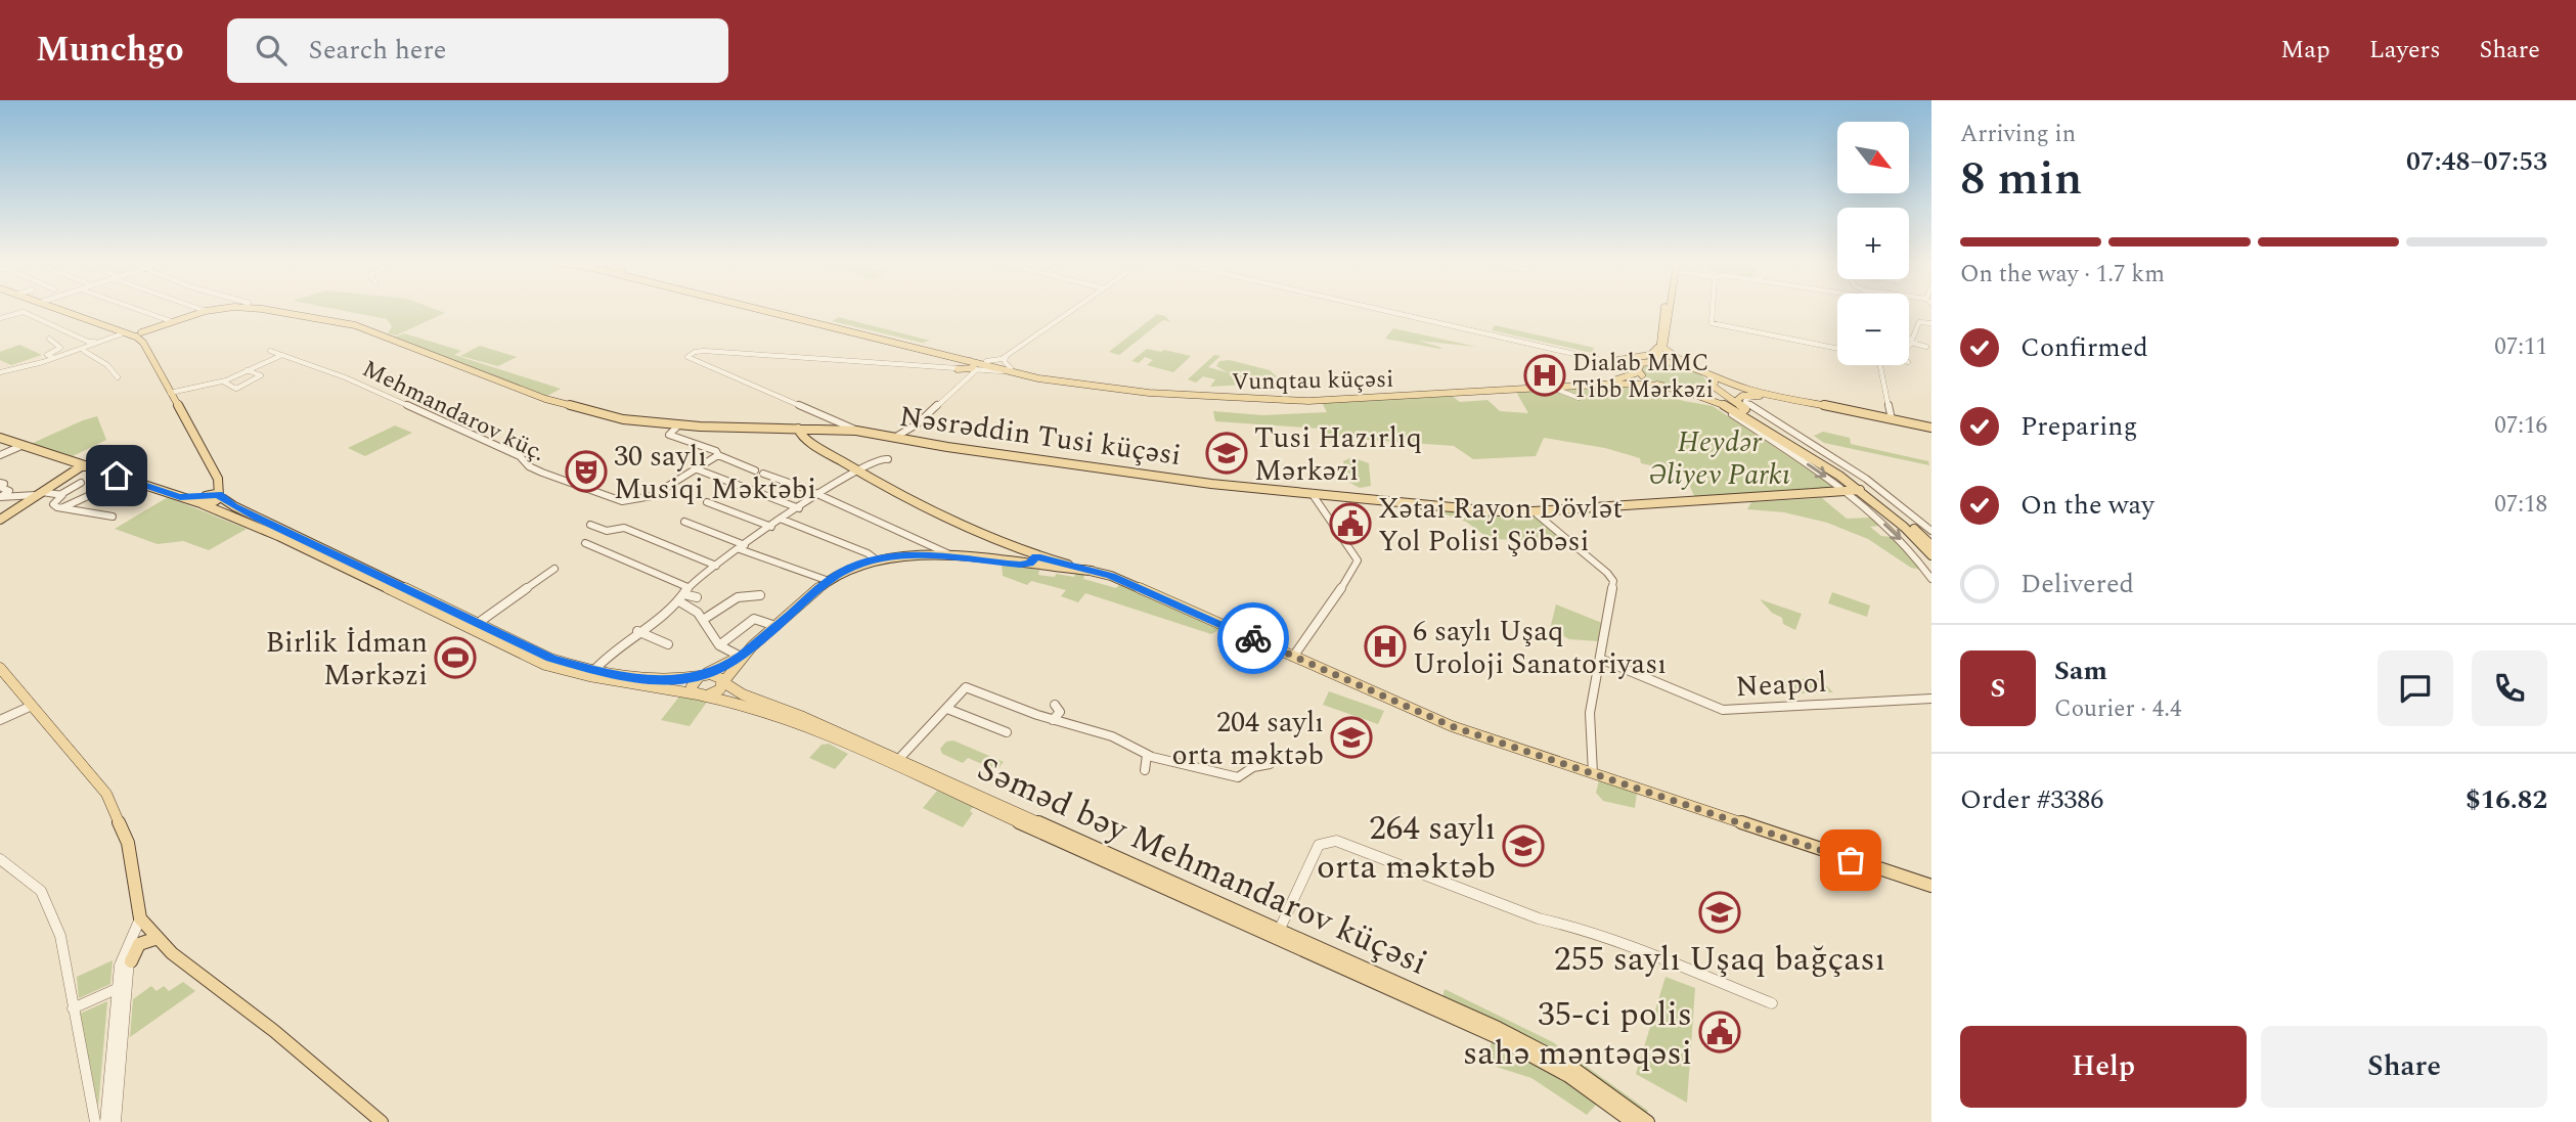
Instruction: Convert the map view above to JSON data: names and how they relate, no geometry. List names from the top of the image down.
{
  "streets": {
    "main road": ["Vunqtau küçəsi", "Nəsrəddin Tusi küçəsi", "Səməd bəy Mehmandarov küçəsi"],
    "street": ["Mehmandarov küç.", "Neapol"]
  },
  "parks": ["Heydər Əliyev Parkı"],
  "places": {
    "hospital": ["Dialab MMC Tibb Mərkəzi", "6 saylı Uşaq Uroloji Sanatoriyası"],
    "school or university": [
      "Tusi Hazırlıq Mərkəzi",
      "204 saylı orta məktəb",
      "264 saylı orta məktəb",
      "255 saylı Uşaq bağçası"
    ],
    "theatre": ["30 saylı Musiqi Məktəbi"],
    "public building": ["Xətai Rayon Dövlət Yol Polisi Şöbəsi", "35-ci polis sahə məntəqəsi"],
    "sports": ["Birlik İdman Mərkəzi"]
  },
  "north": "bottom right",
  "page": {
    "header": "Munchgo",
    "search": "Search here",
    "nav": ["Map", "Layers", "Share"],
    "heading": ["8 min", "Arriving in", "07:48–07:53"],
    "panel": [
      "Sam",
      "Courier · 4.4",
      "Order #3386",
      "$16.82"
    ],
    "map_buttons": ["+", "−"],
    "bar": "On the way · 1.7 km",
    "list": [
      ["Confirmed", "07:11"],
      ["Preparing", "07:16"],
      ["On the way", "07:18"],
      "Delivered"
    ],
    "round": "S",
    "buttons": ["Help", "Share"]
  }
}
